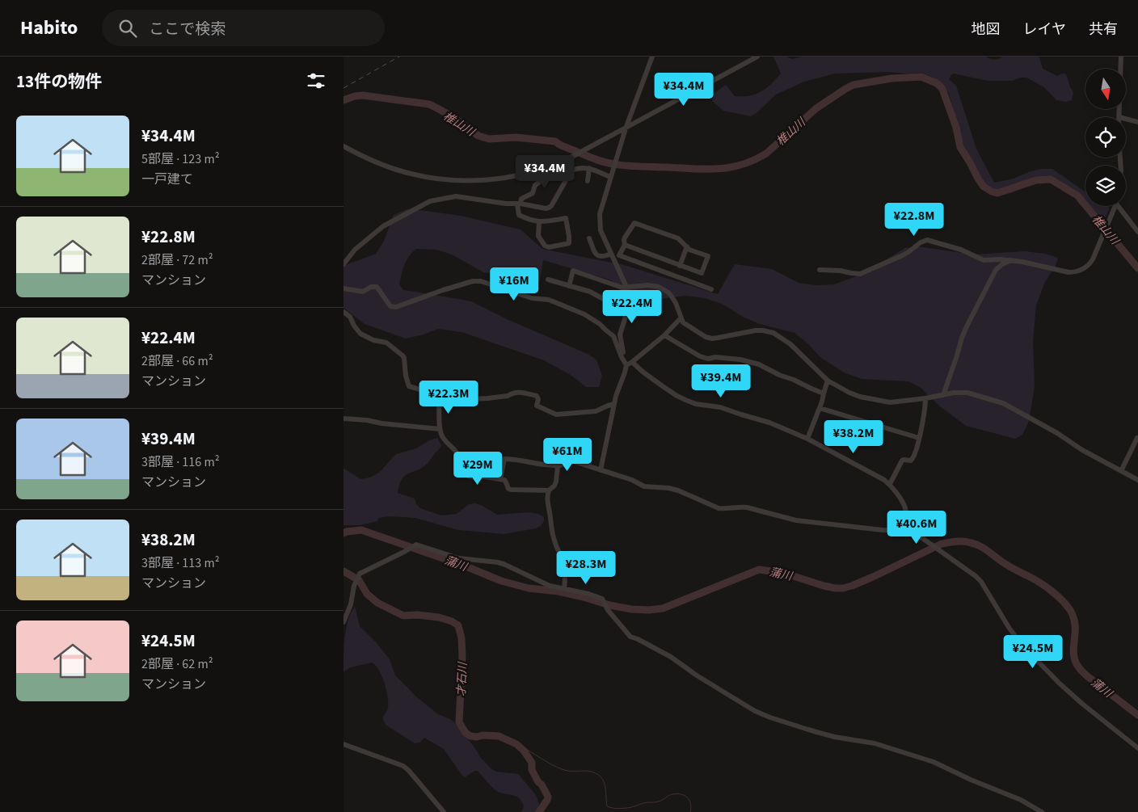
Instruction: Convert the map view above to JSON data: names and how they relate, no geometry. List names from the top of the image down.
{
  "water": ["椎山川", "蒲川", "才石川"],
  "north": "bottom",
  "page": {
    "header": "Habito",
    "search": "ここで検索",
    "nav": ["地図", "レイヤ", "共有"],
    "heading": "13件の物件",
    "price": [
      "¥34.4M",
      "¥34.4M",
      "¥22.8M",
      "¥16M",
      "¥22.4M",
      "¥39.4M",
      "¥22.3M",
      "¥38.2M",
      "¥61M",
      "¥29M",
      "¥40.6M",
      "¥28.3M",
      "¥24.5M"
    ],
    "list": [
      {
        "name": "¥34.4M",
        "note": "5部屋 · 123 m² · 一戸建て"
      },
      {
        "name": "¥22.8M",
        "note": "2部屋 · 72 m² · マンション"
      },
      {
        "name": "¥22.4M",
        "note": "2部屋 · 66 m² · マンション"
      },
      {
        "name": "¥39.4M",
        "note": "3部屋 · 116 m² · マンション"
      },
      {
        "name": "¥38.2M",
        "note": "3部屋 · 113 m² · マンション"
      },
      {
        "name": "¥24.5M",
        "note": "2部屋 · 62 m² · マンション"
      }
    ]
  }
}
